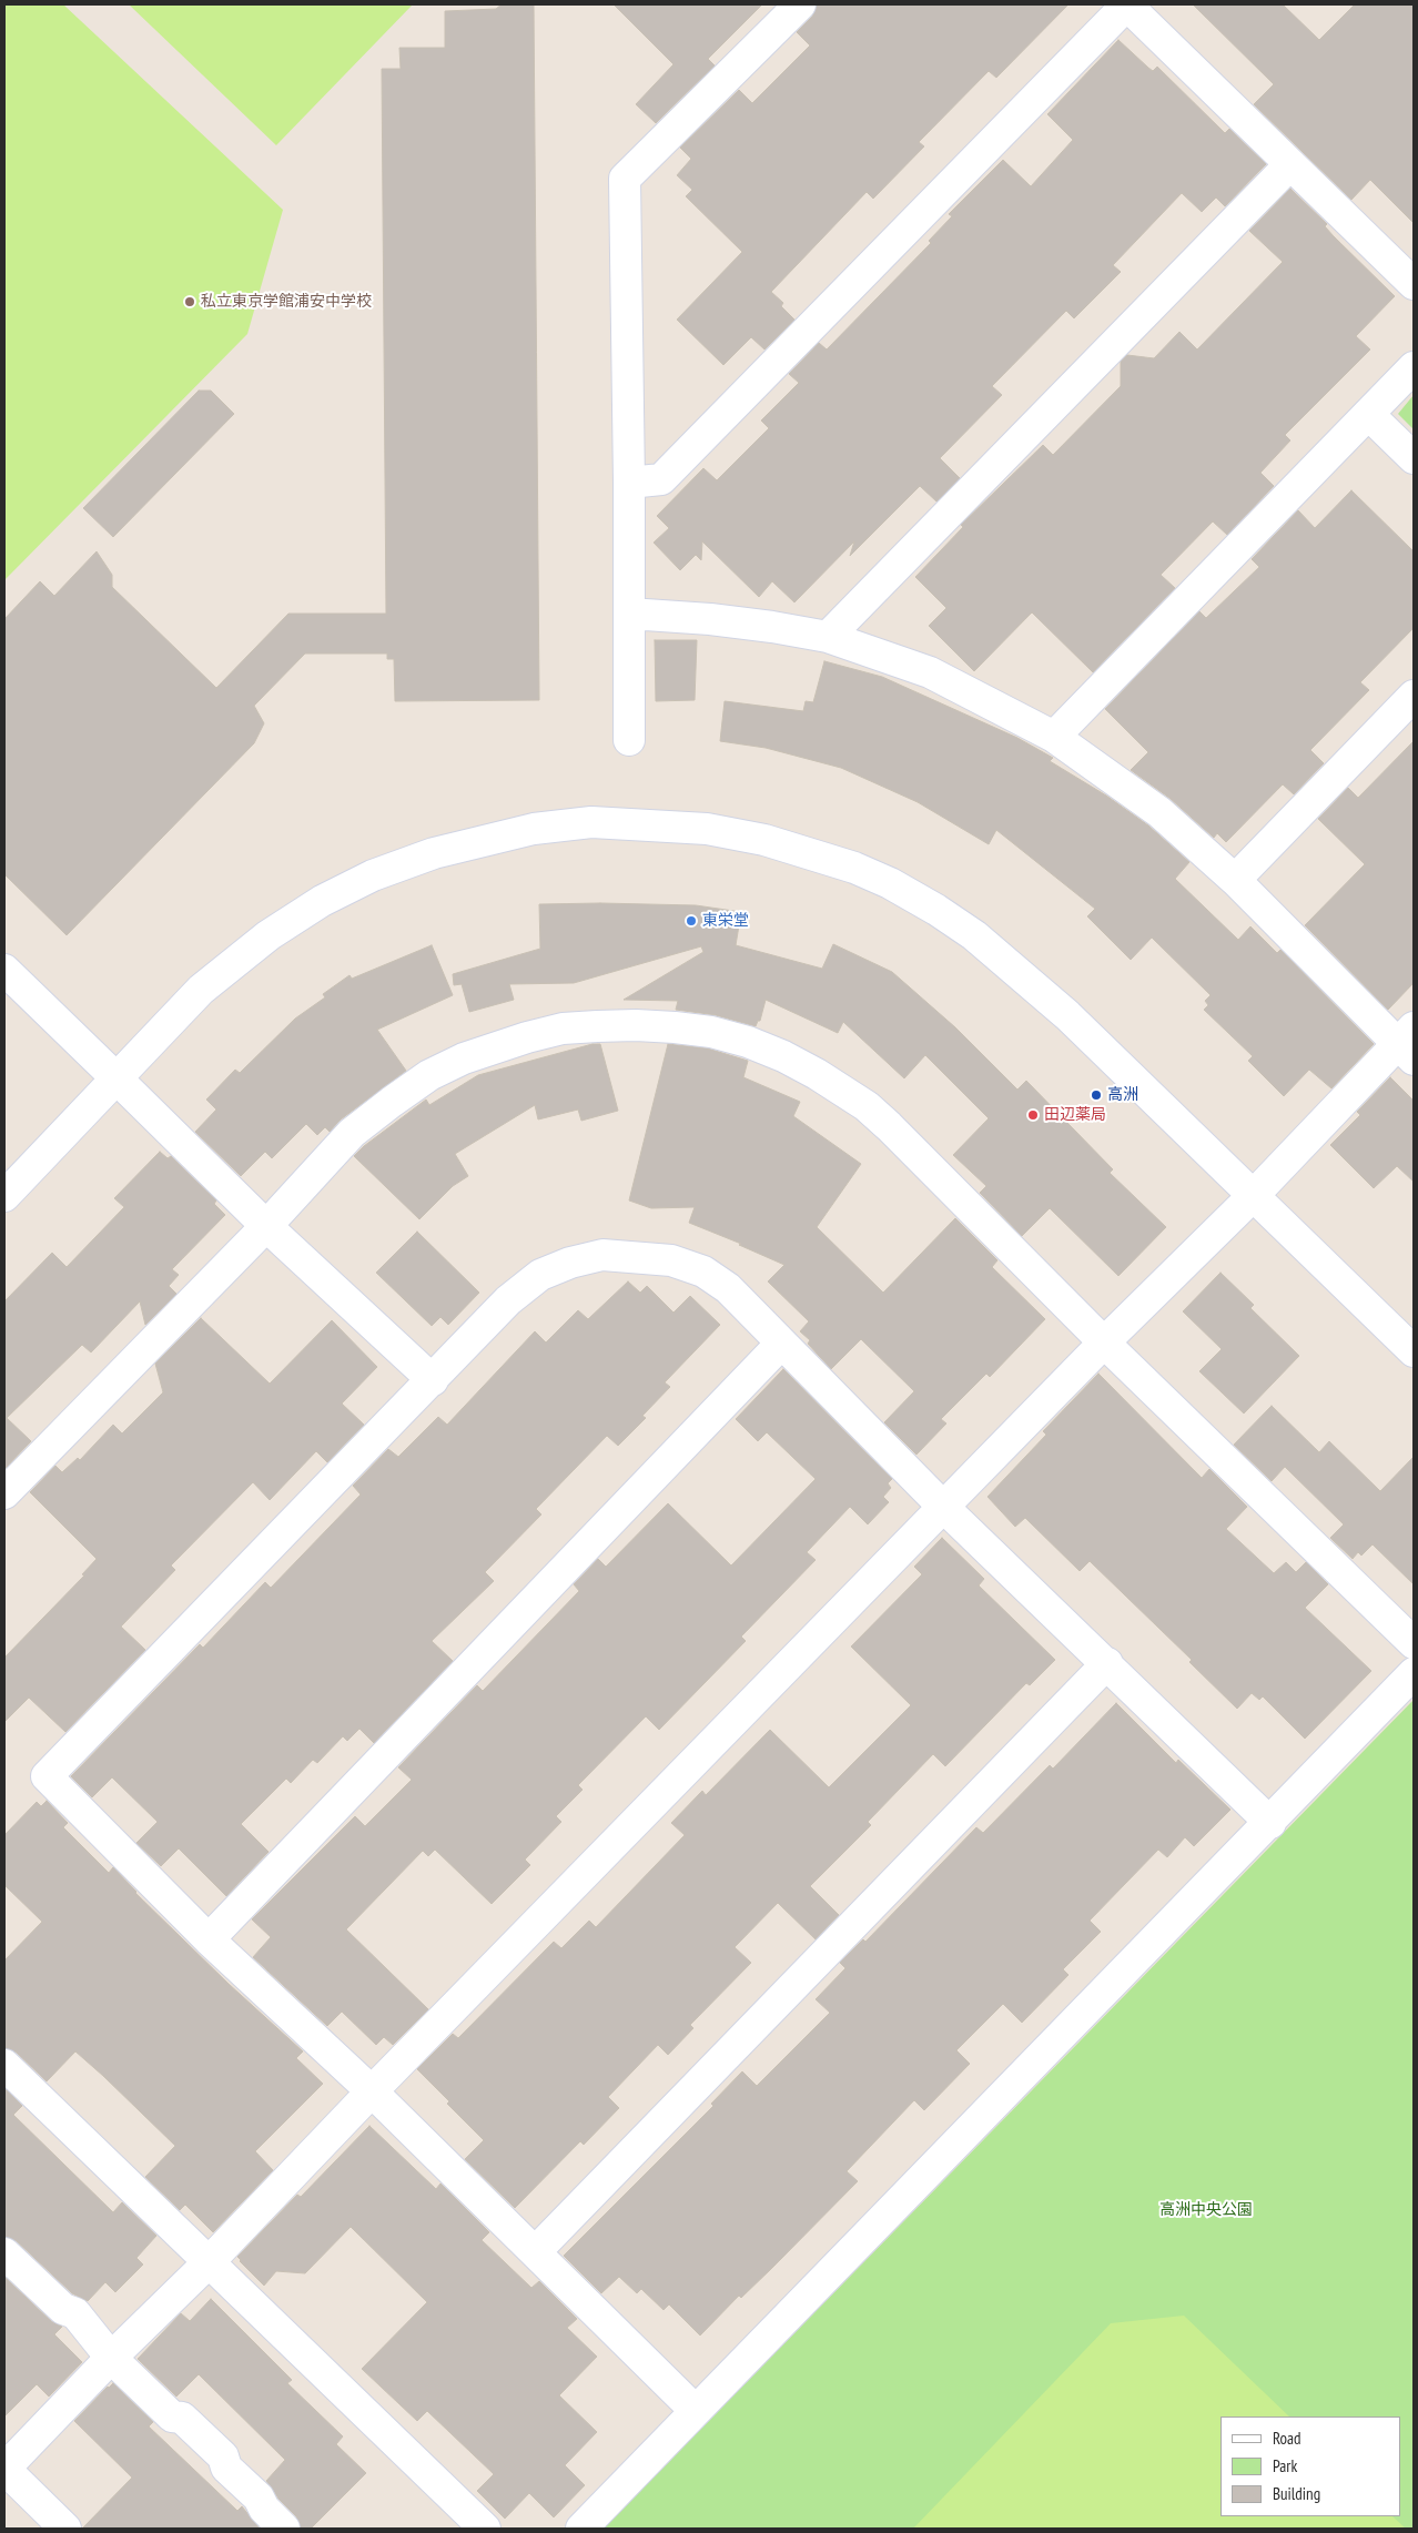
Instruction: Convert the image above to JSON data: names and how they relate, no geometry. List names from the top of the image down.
{
  "parks": ["高洲中央公園"],
  "places": [
    "私立東京学館浦安中学校",
    "東栄堂",
    "高洲",
    "田辺薬局"
  ],
  "legend": ["Road", "Park", "Building"]
}
